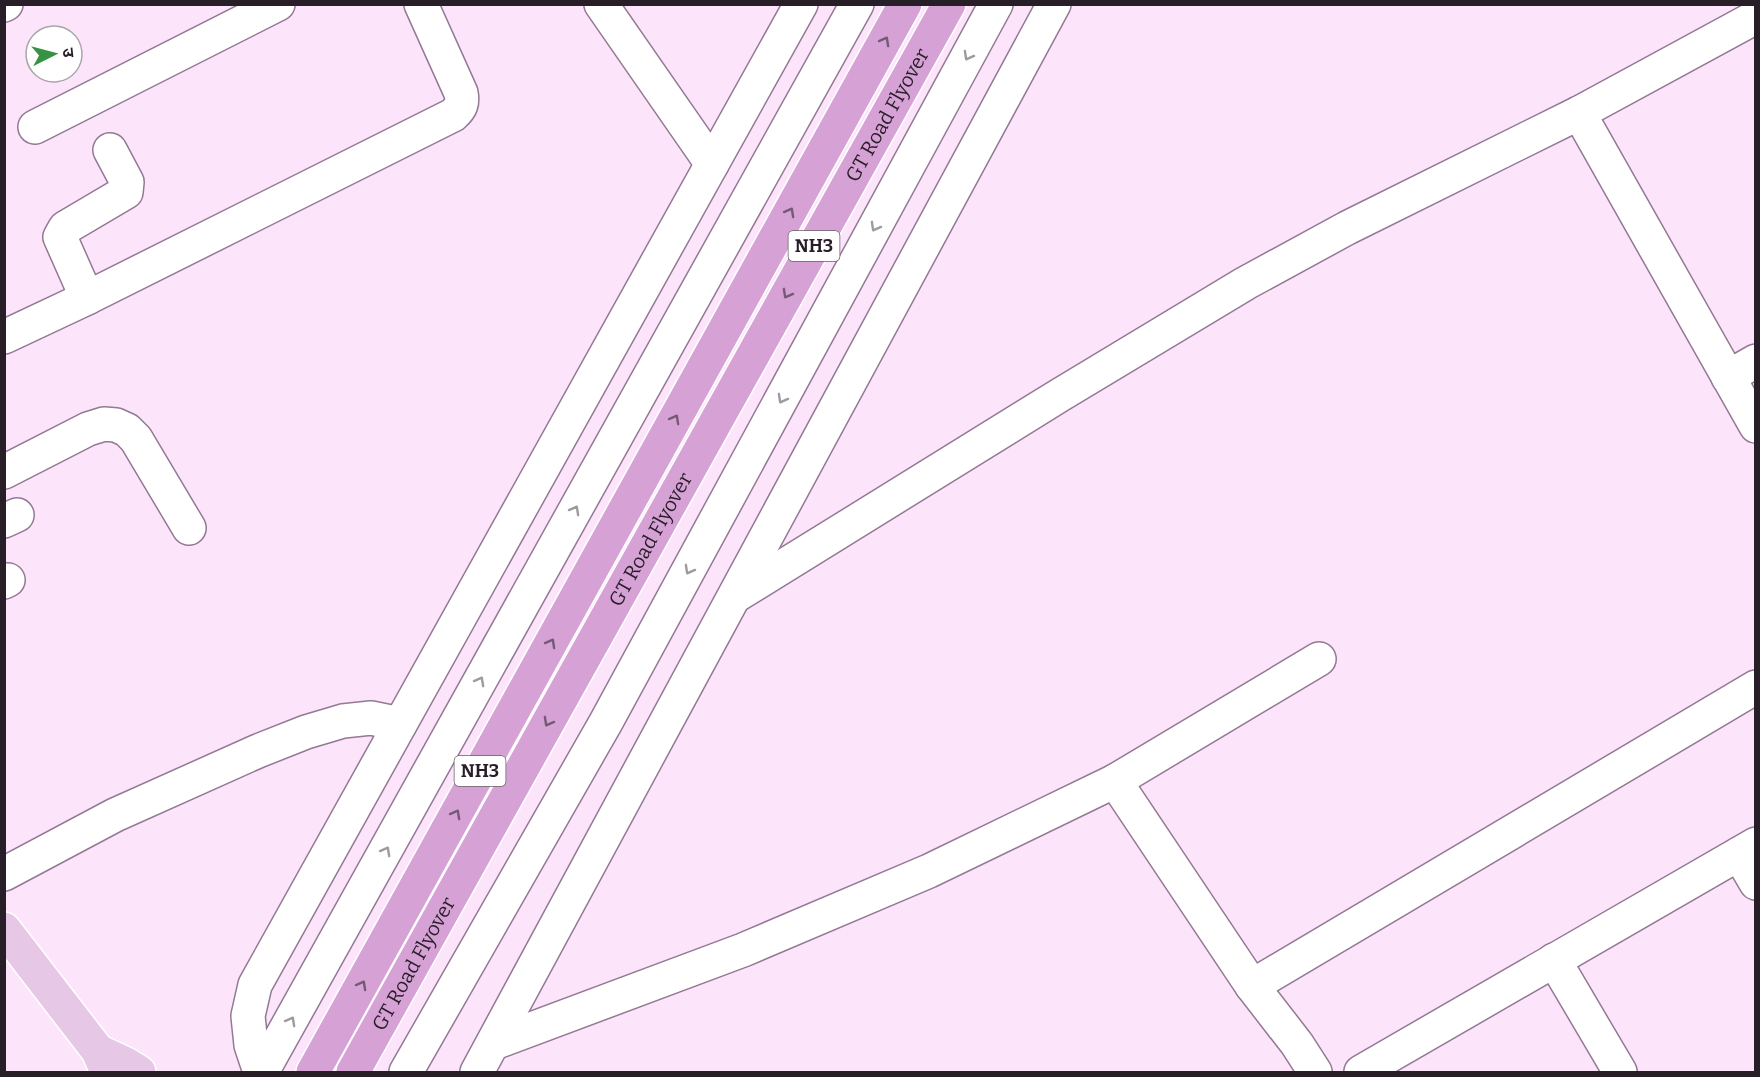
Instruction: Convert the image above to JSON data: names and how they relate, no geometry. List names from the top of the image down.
{
  "streets": {
    "highway": ["GT Road Flyover", "NH3"]
  },
  "north": "right"
}
